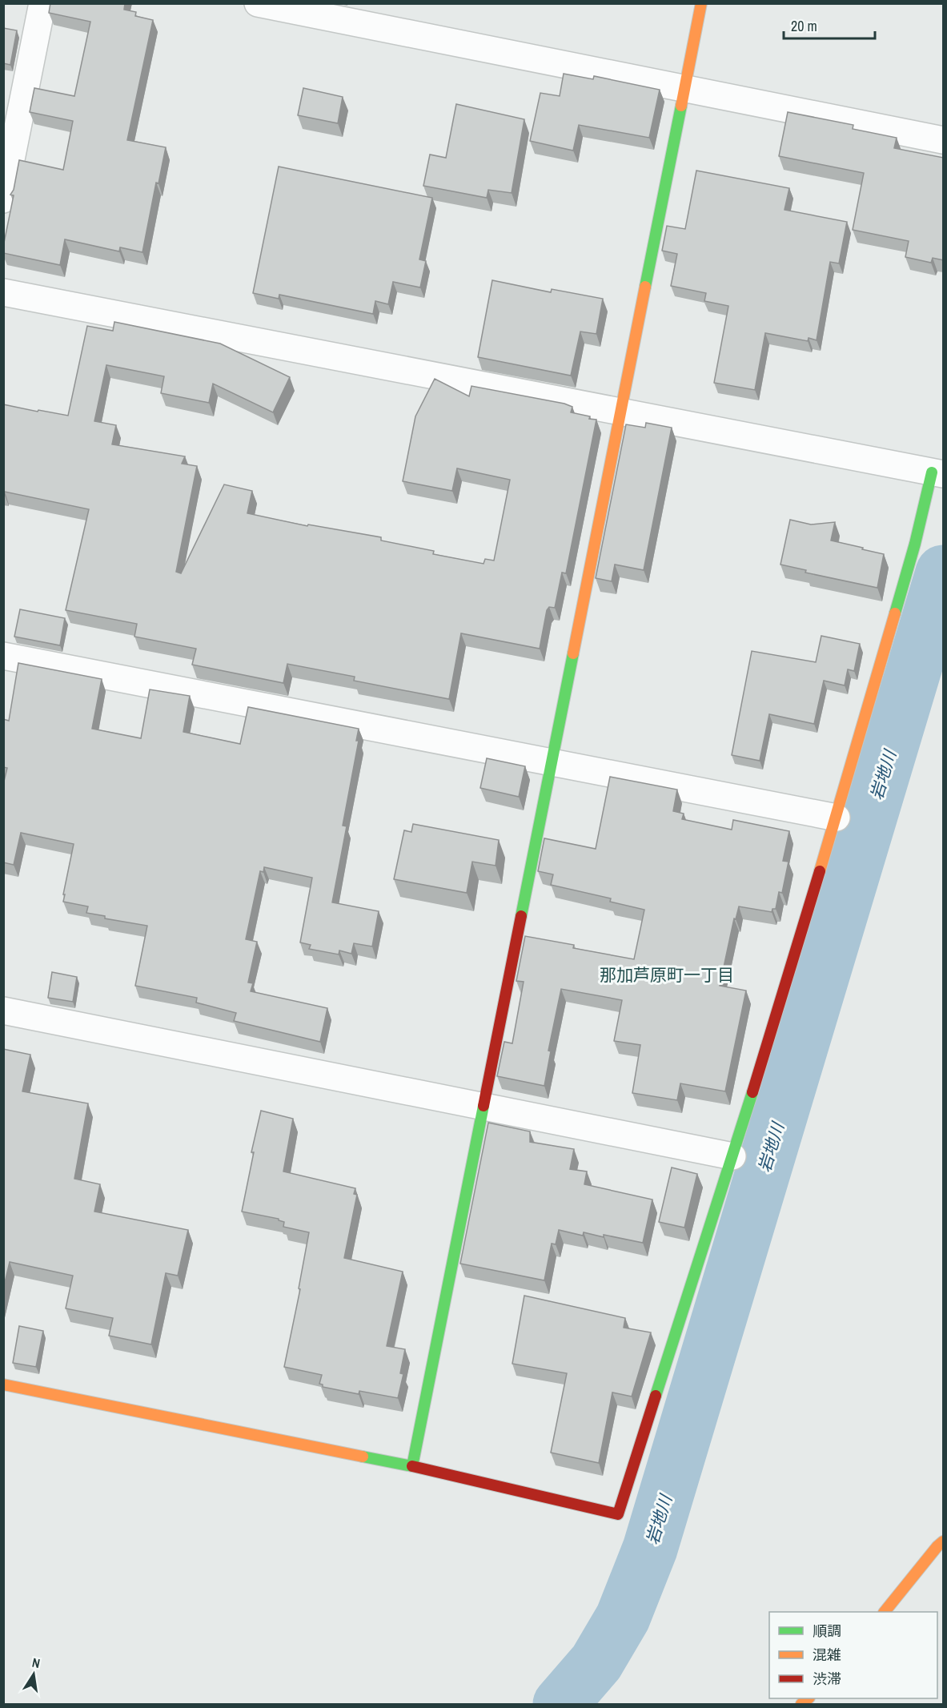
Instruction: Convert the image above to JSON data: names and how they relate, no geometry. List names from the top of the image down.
{
  "districts": ["那加芦原町一丁目"],
  "water": ["岩地川"],
  "legend": ["順調", "混雑", "渋滞"],
  "scale_bar": "20 m",
  "north": "top"
}
